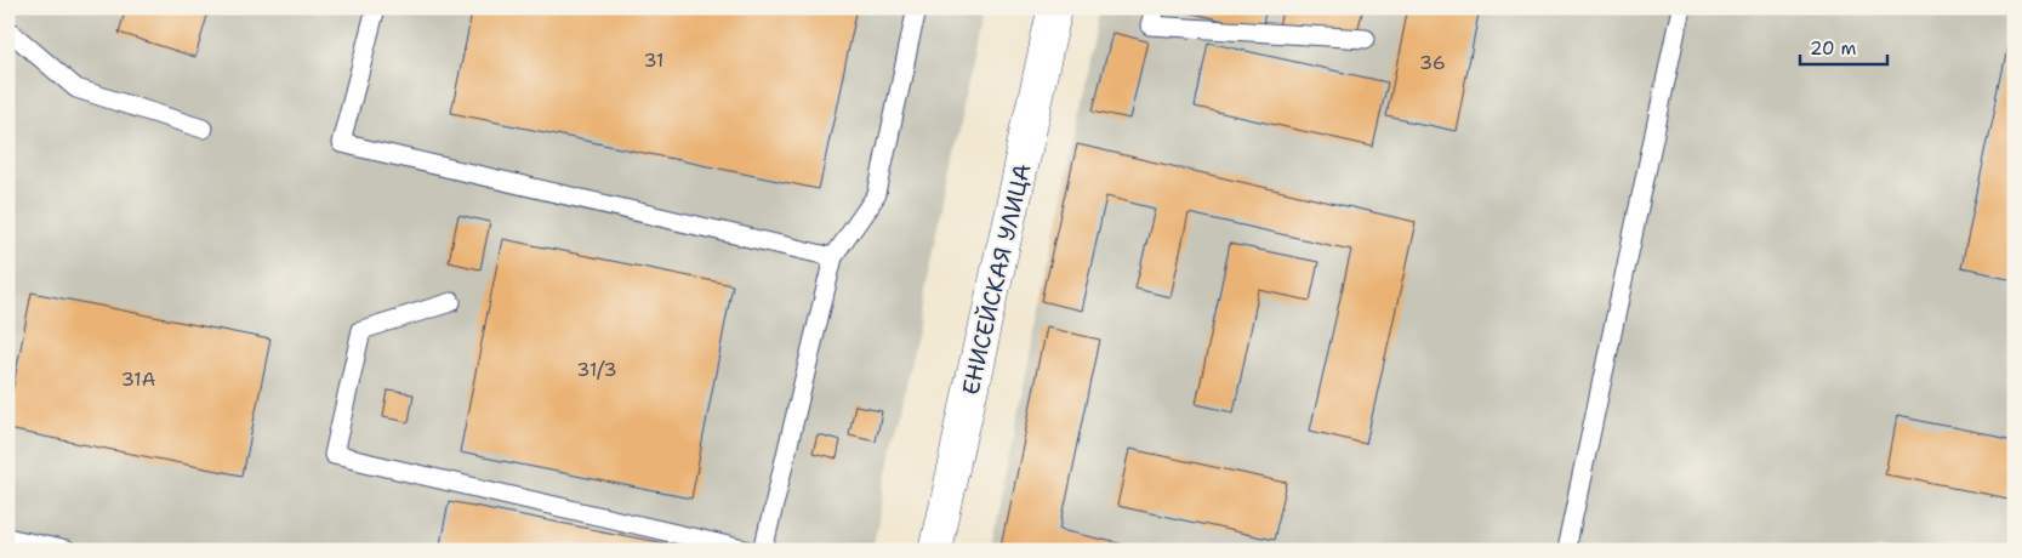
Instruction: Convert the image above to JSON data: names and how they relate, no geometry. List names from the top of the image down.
{
  "streets": {
    "street": ["ЕНИСЕЙСКАЯ УЛИЦА"]
  },
  "house_numbers": [
    "31",
    "36",
    "31/3",
    "31А"
  ],
  "scale_bar": "20 m"
}
